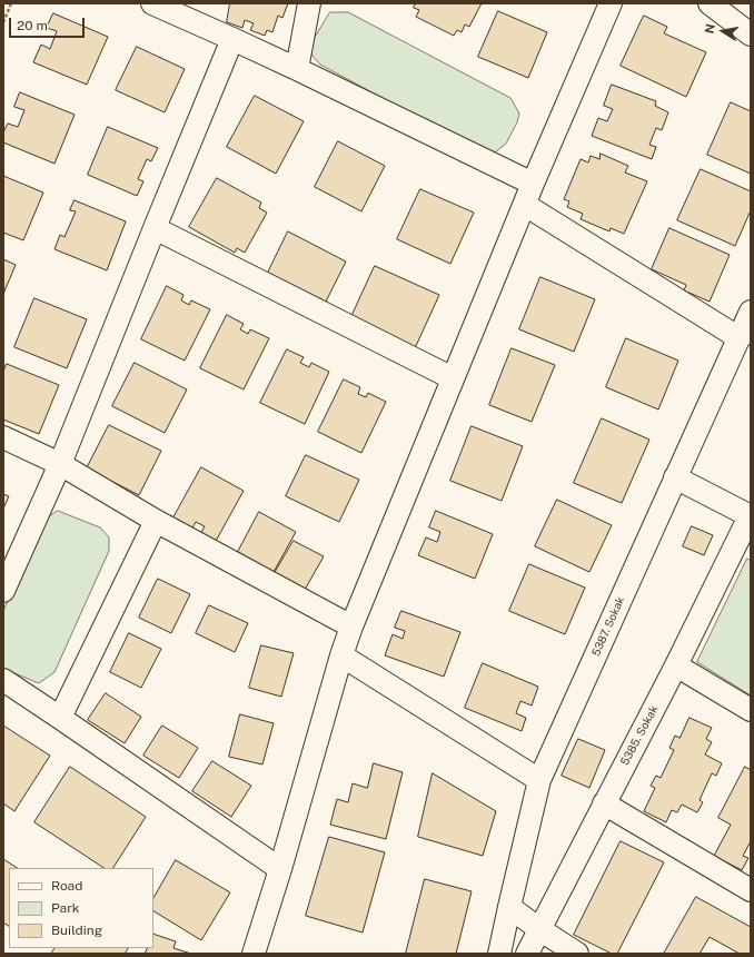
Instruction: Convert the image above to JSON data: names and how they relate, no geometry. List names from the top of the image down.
{
  "streets": {
    "street": ["5387. Sokak", "5385. Sokak"]
  },
  "legend": ["Road", "Park", "Building"],
  "scale_bar": "20 m",
  "north": "left"
}
